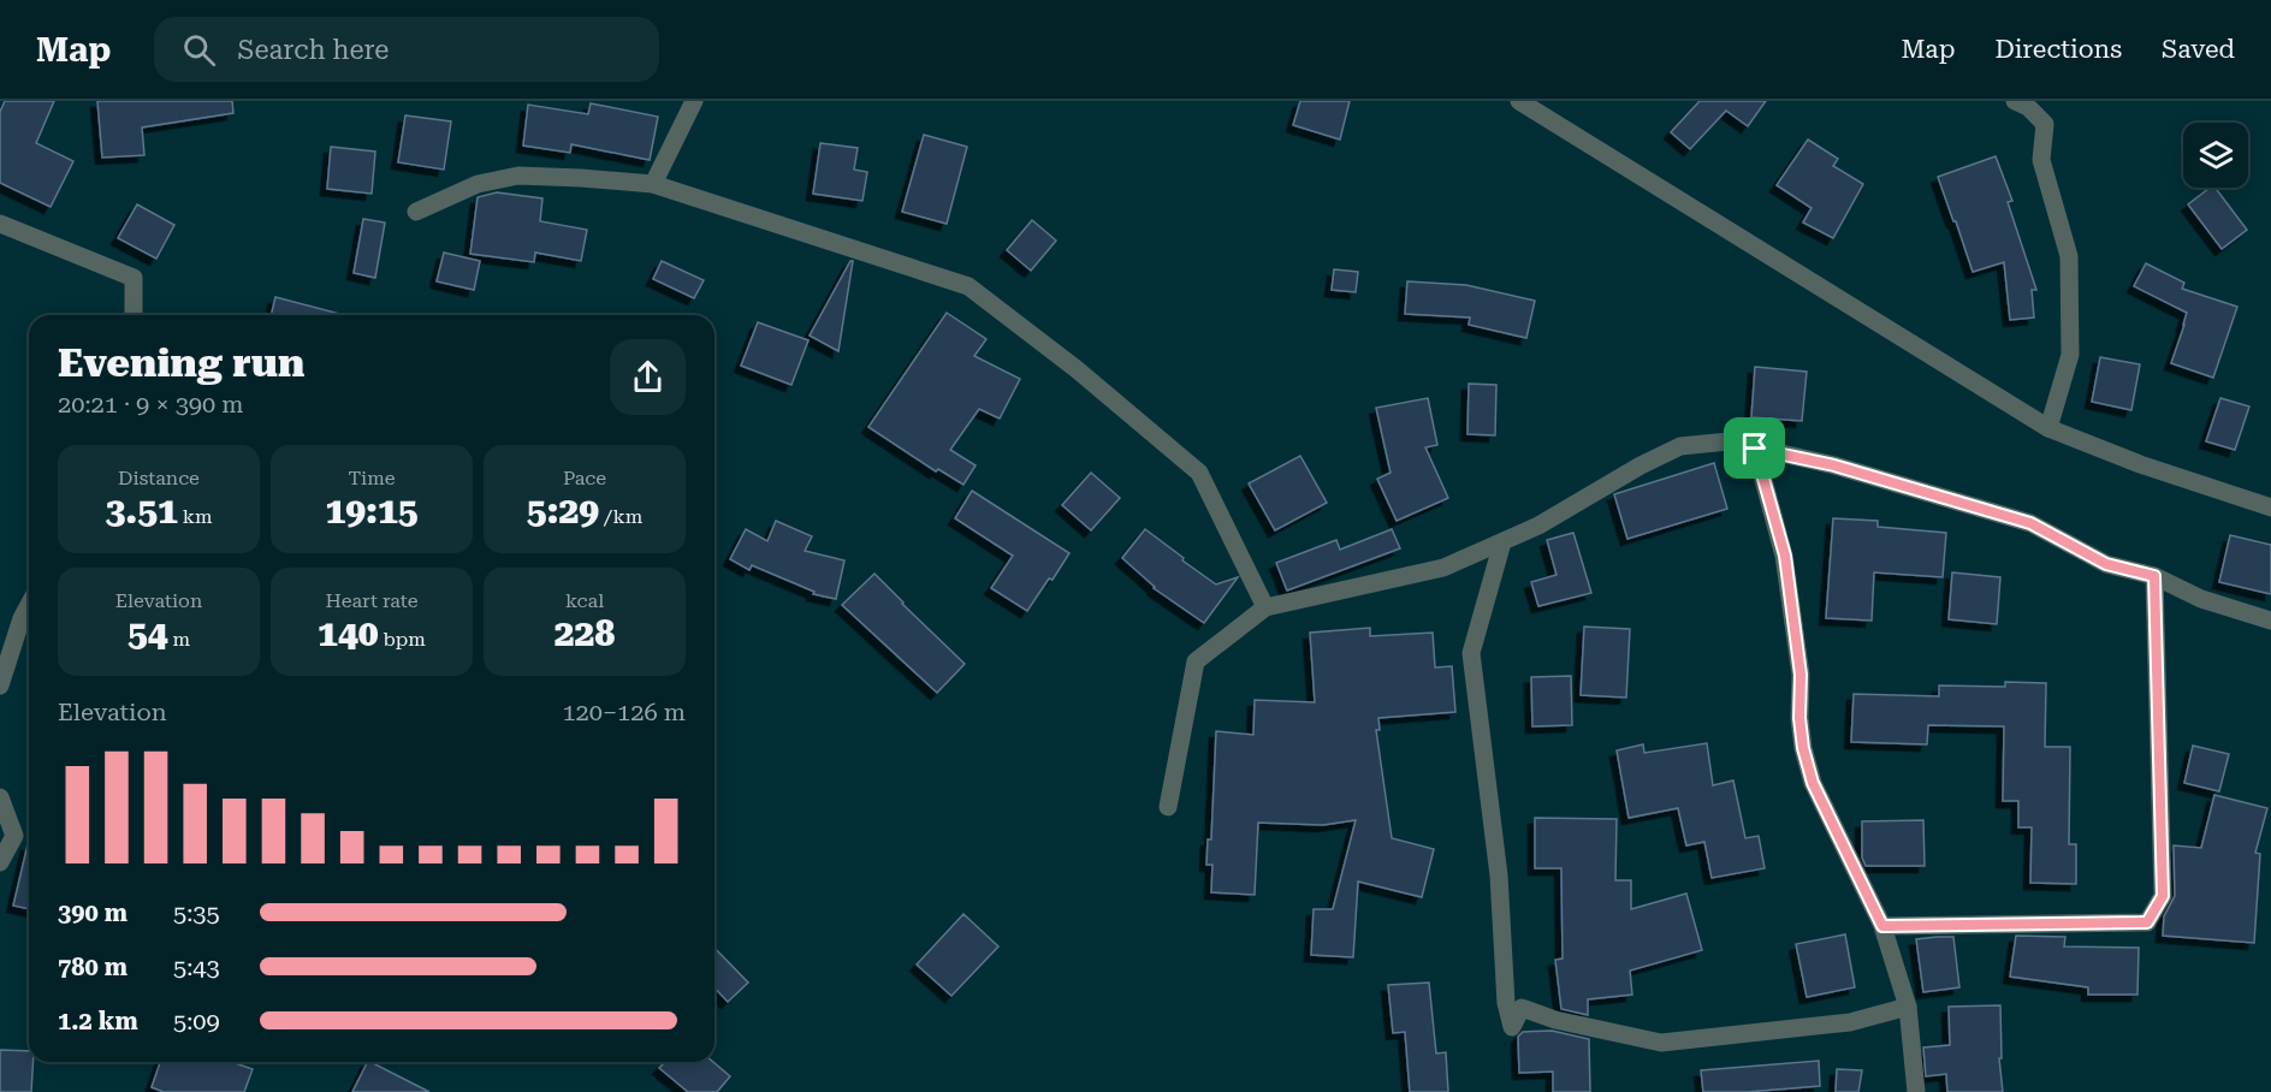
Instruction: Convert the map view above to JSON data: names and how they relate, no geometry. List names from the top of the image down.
{
  "page": {
    "header": "Map",
    "search": "Search here",
    "nav": ["Map", "Directions", "Saved"],
    "heading": ["Evening run", "20:21 · 9 × 390 m"],
    "stats": [
      ["Distance", "3.51 km"],
      ["Time", "19:15"],
      ["Pace", "5:29 /km"],
      ["Elevation", "54 m"],
      ["Heart rate", "140 bpm"],
      ["kcal", "228"]
    ],
    "chart": ["Elevation", "120–126 m"],
    "list": [
      {
        "name": "390 m",
        "note": "5:35"
      },
      {
        "name": "780 m",
        "note": "5:43"
      },
      {
        "name": "1.2 km",
        "note": "5:09"
      }
    ]
  }
}
